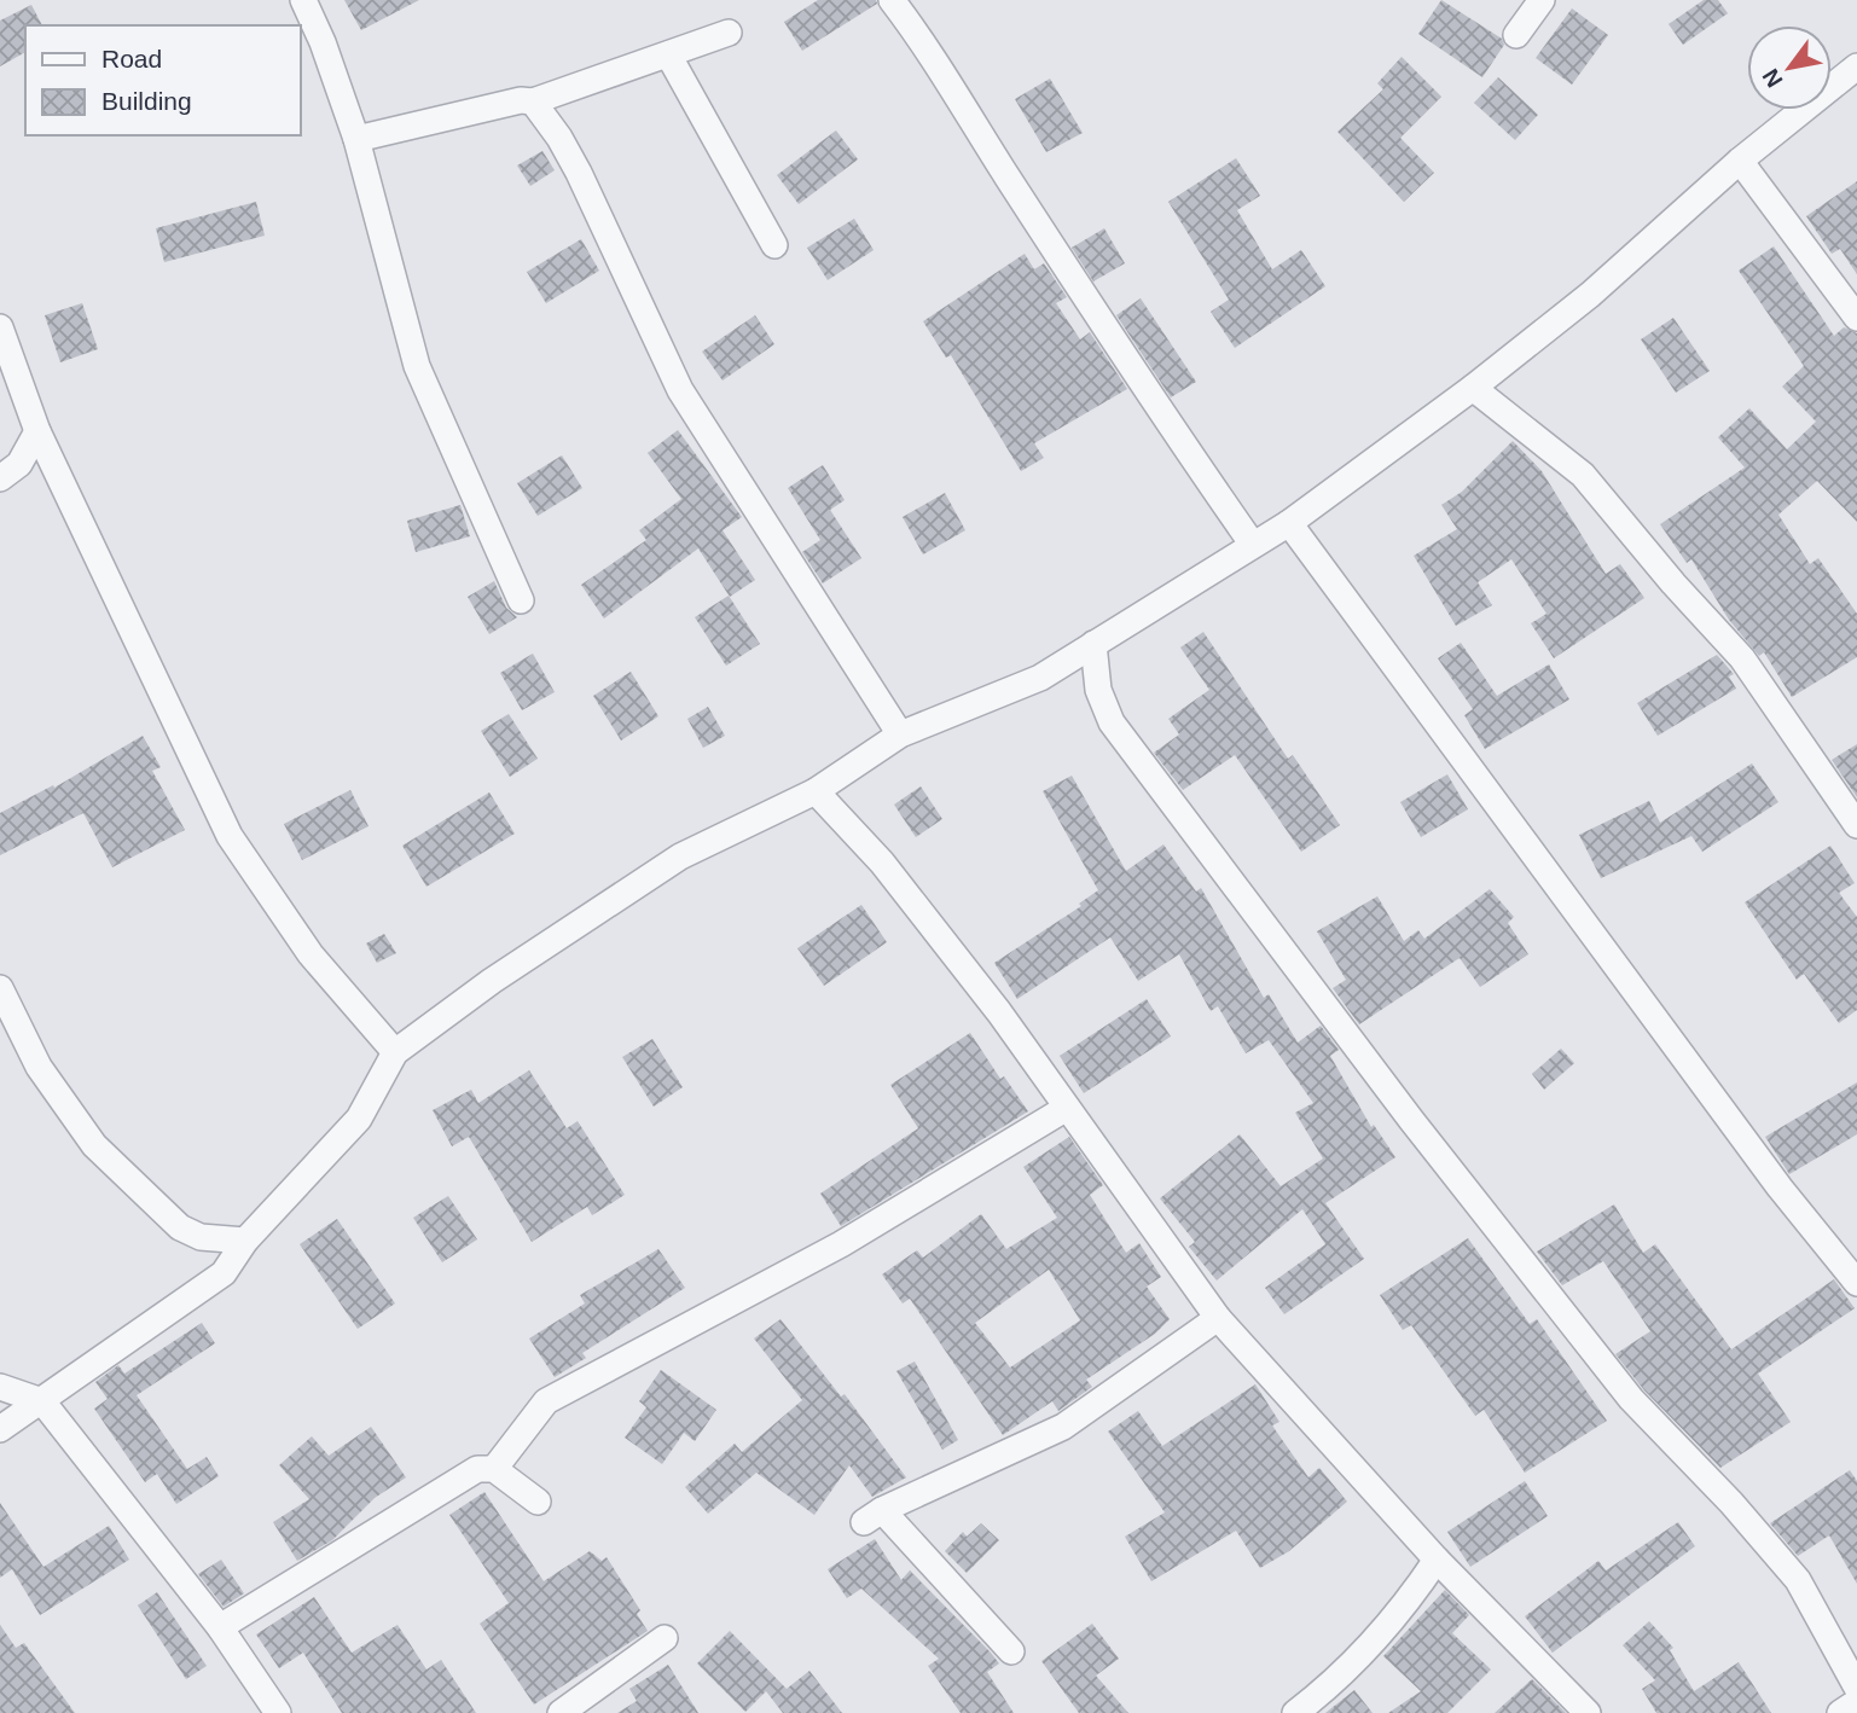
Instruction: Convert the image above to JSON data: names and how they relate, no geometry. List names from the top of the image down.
{
  "legend": ["Road", "Building"],
  "north": "bottom left"
}
